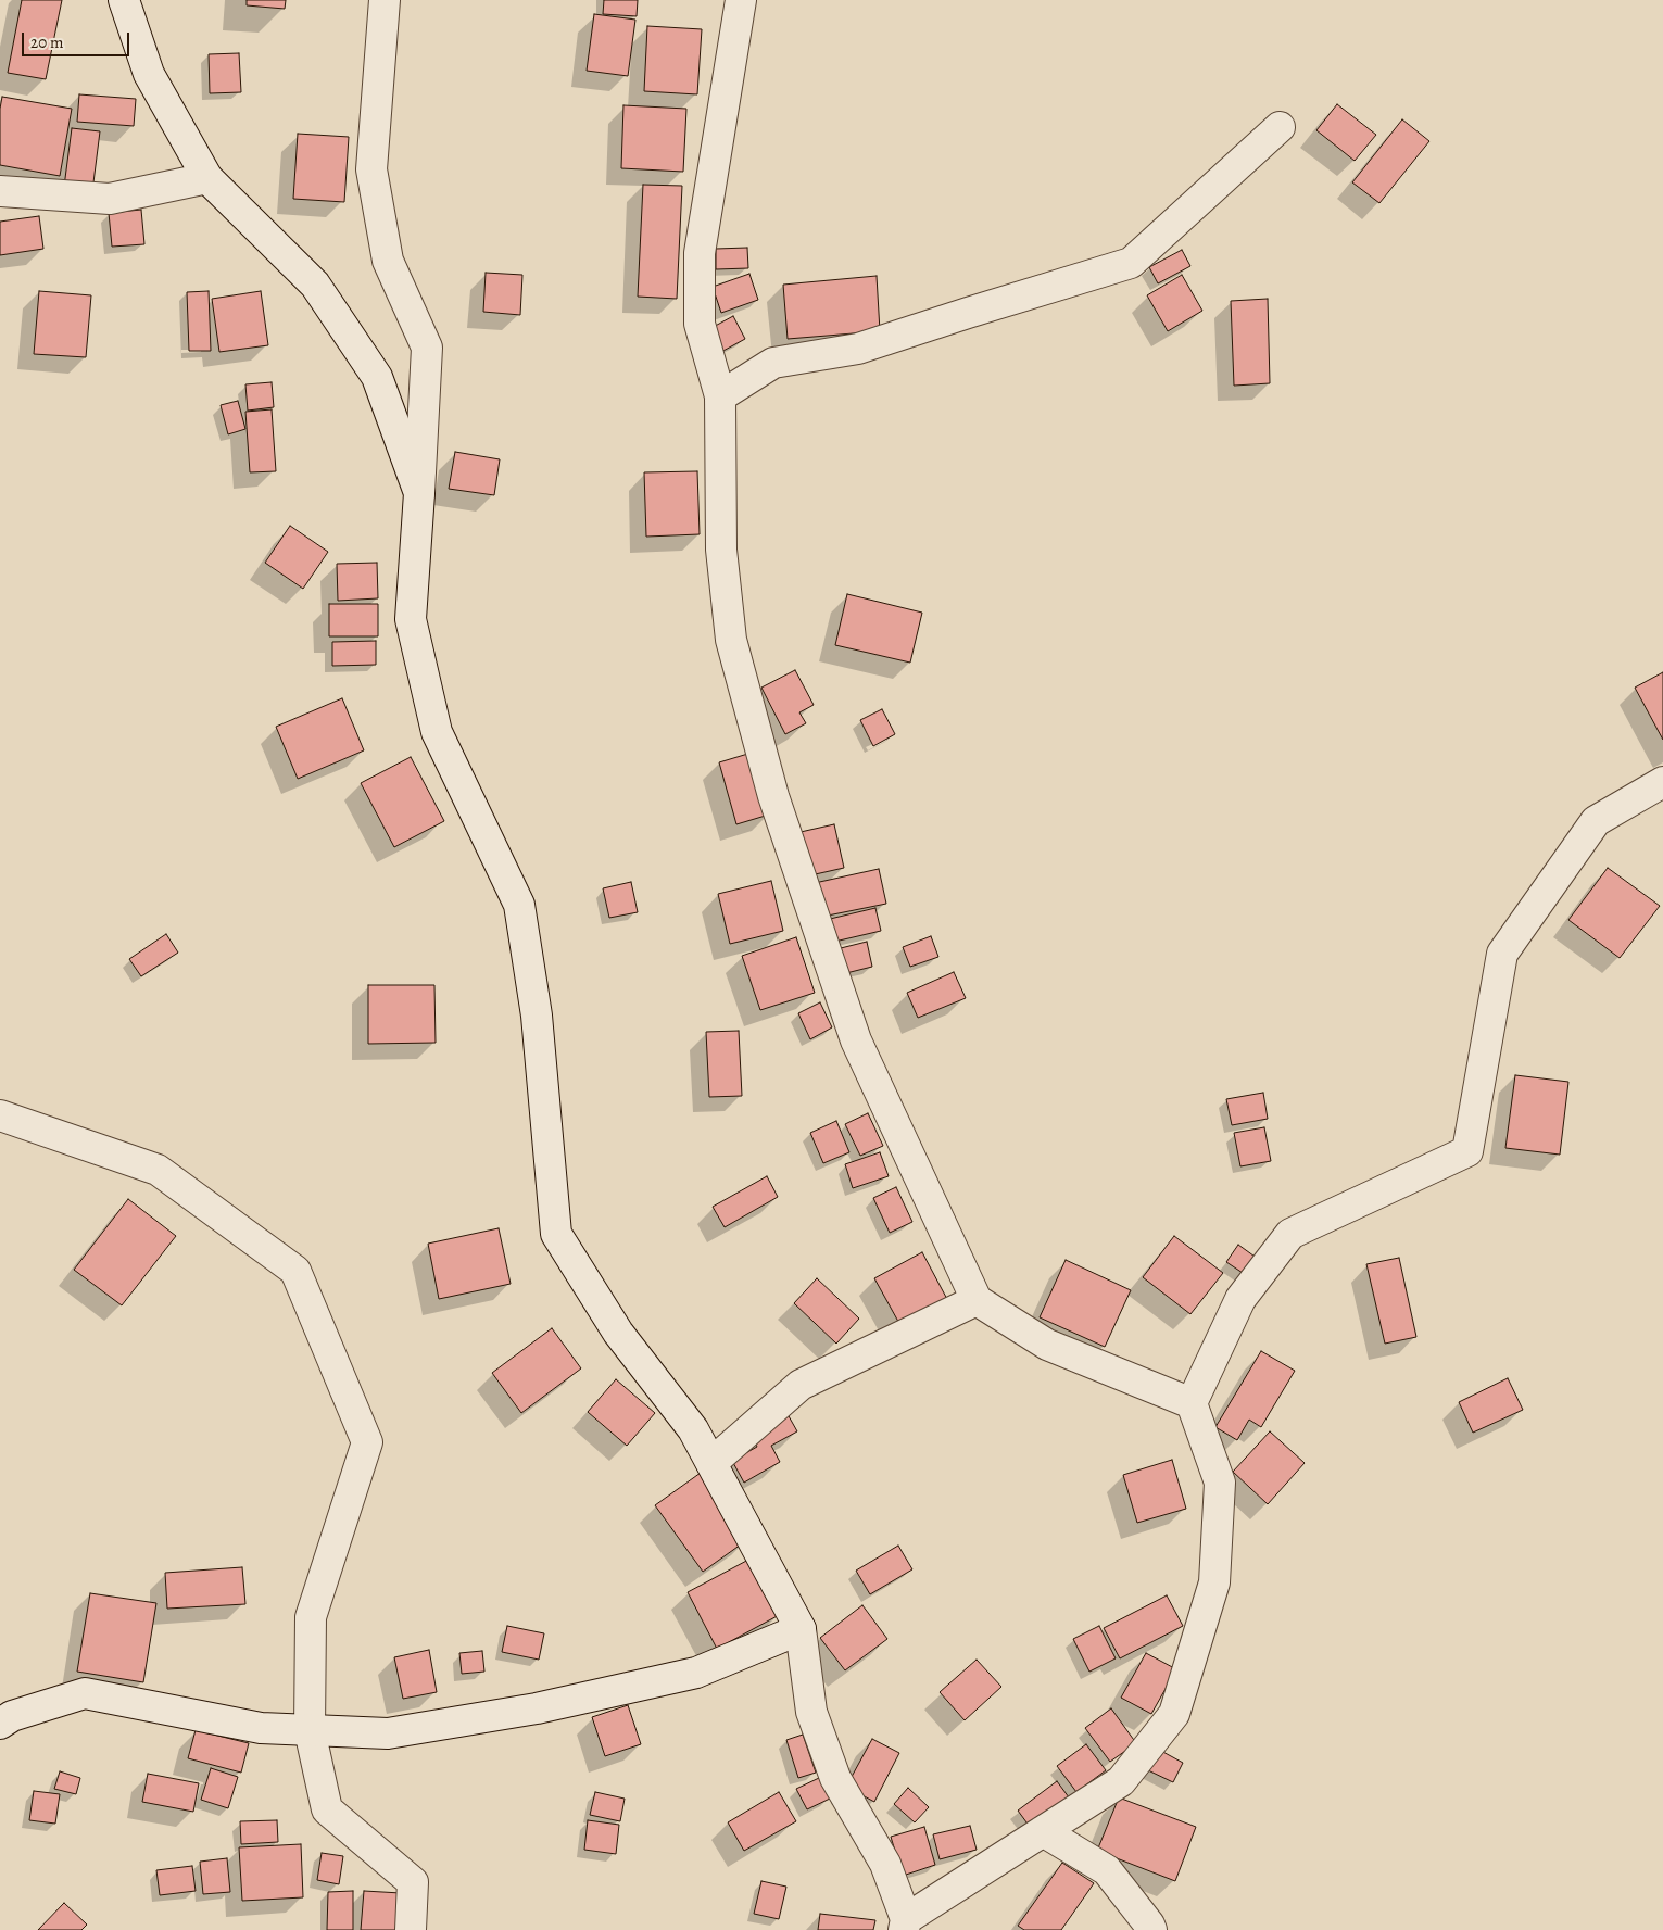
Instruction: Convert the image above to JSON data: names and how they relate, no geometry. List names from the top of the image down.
{
  "scale_bar": "20 m"
}
